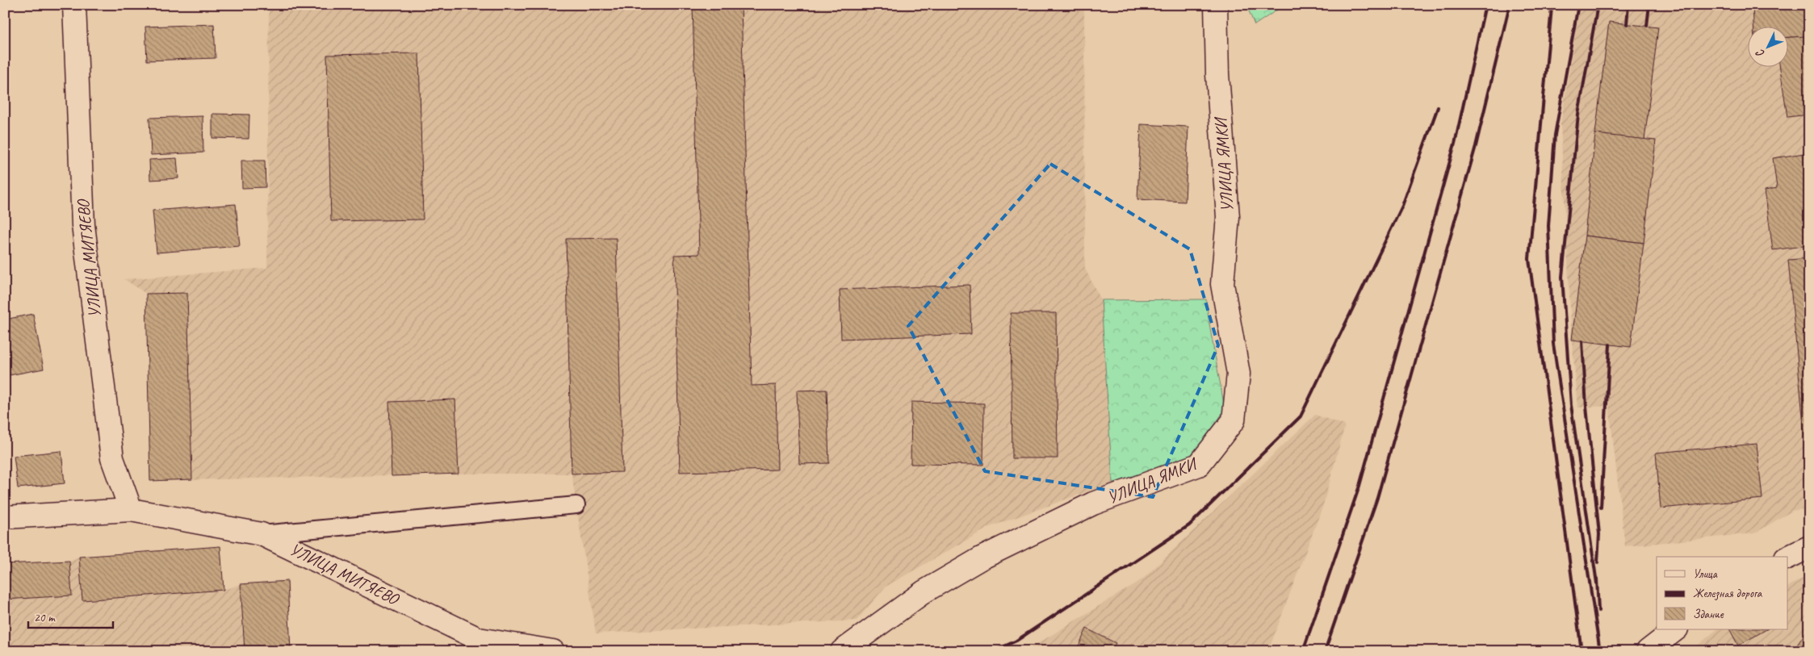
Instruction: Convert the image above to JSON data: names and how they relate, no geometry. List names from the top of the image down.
{
  "streets": {
    "street": ["УЛИЦА ЯМКИ", "УЛИЦА МИТЯЕВО"]
  },
  "legend": ["Улица", "Железная дорога", "Здание"],
  "scale_bar": "20 m",
  "north": "bottom left"
}
